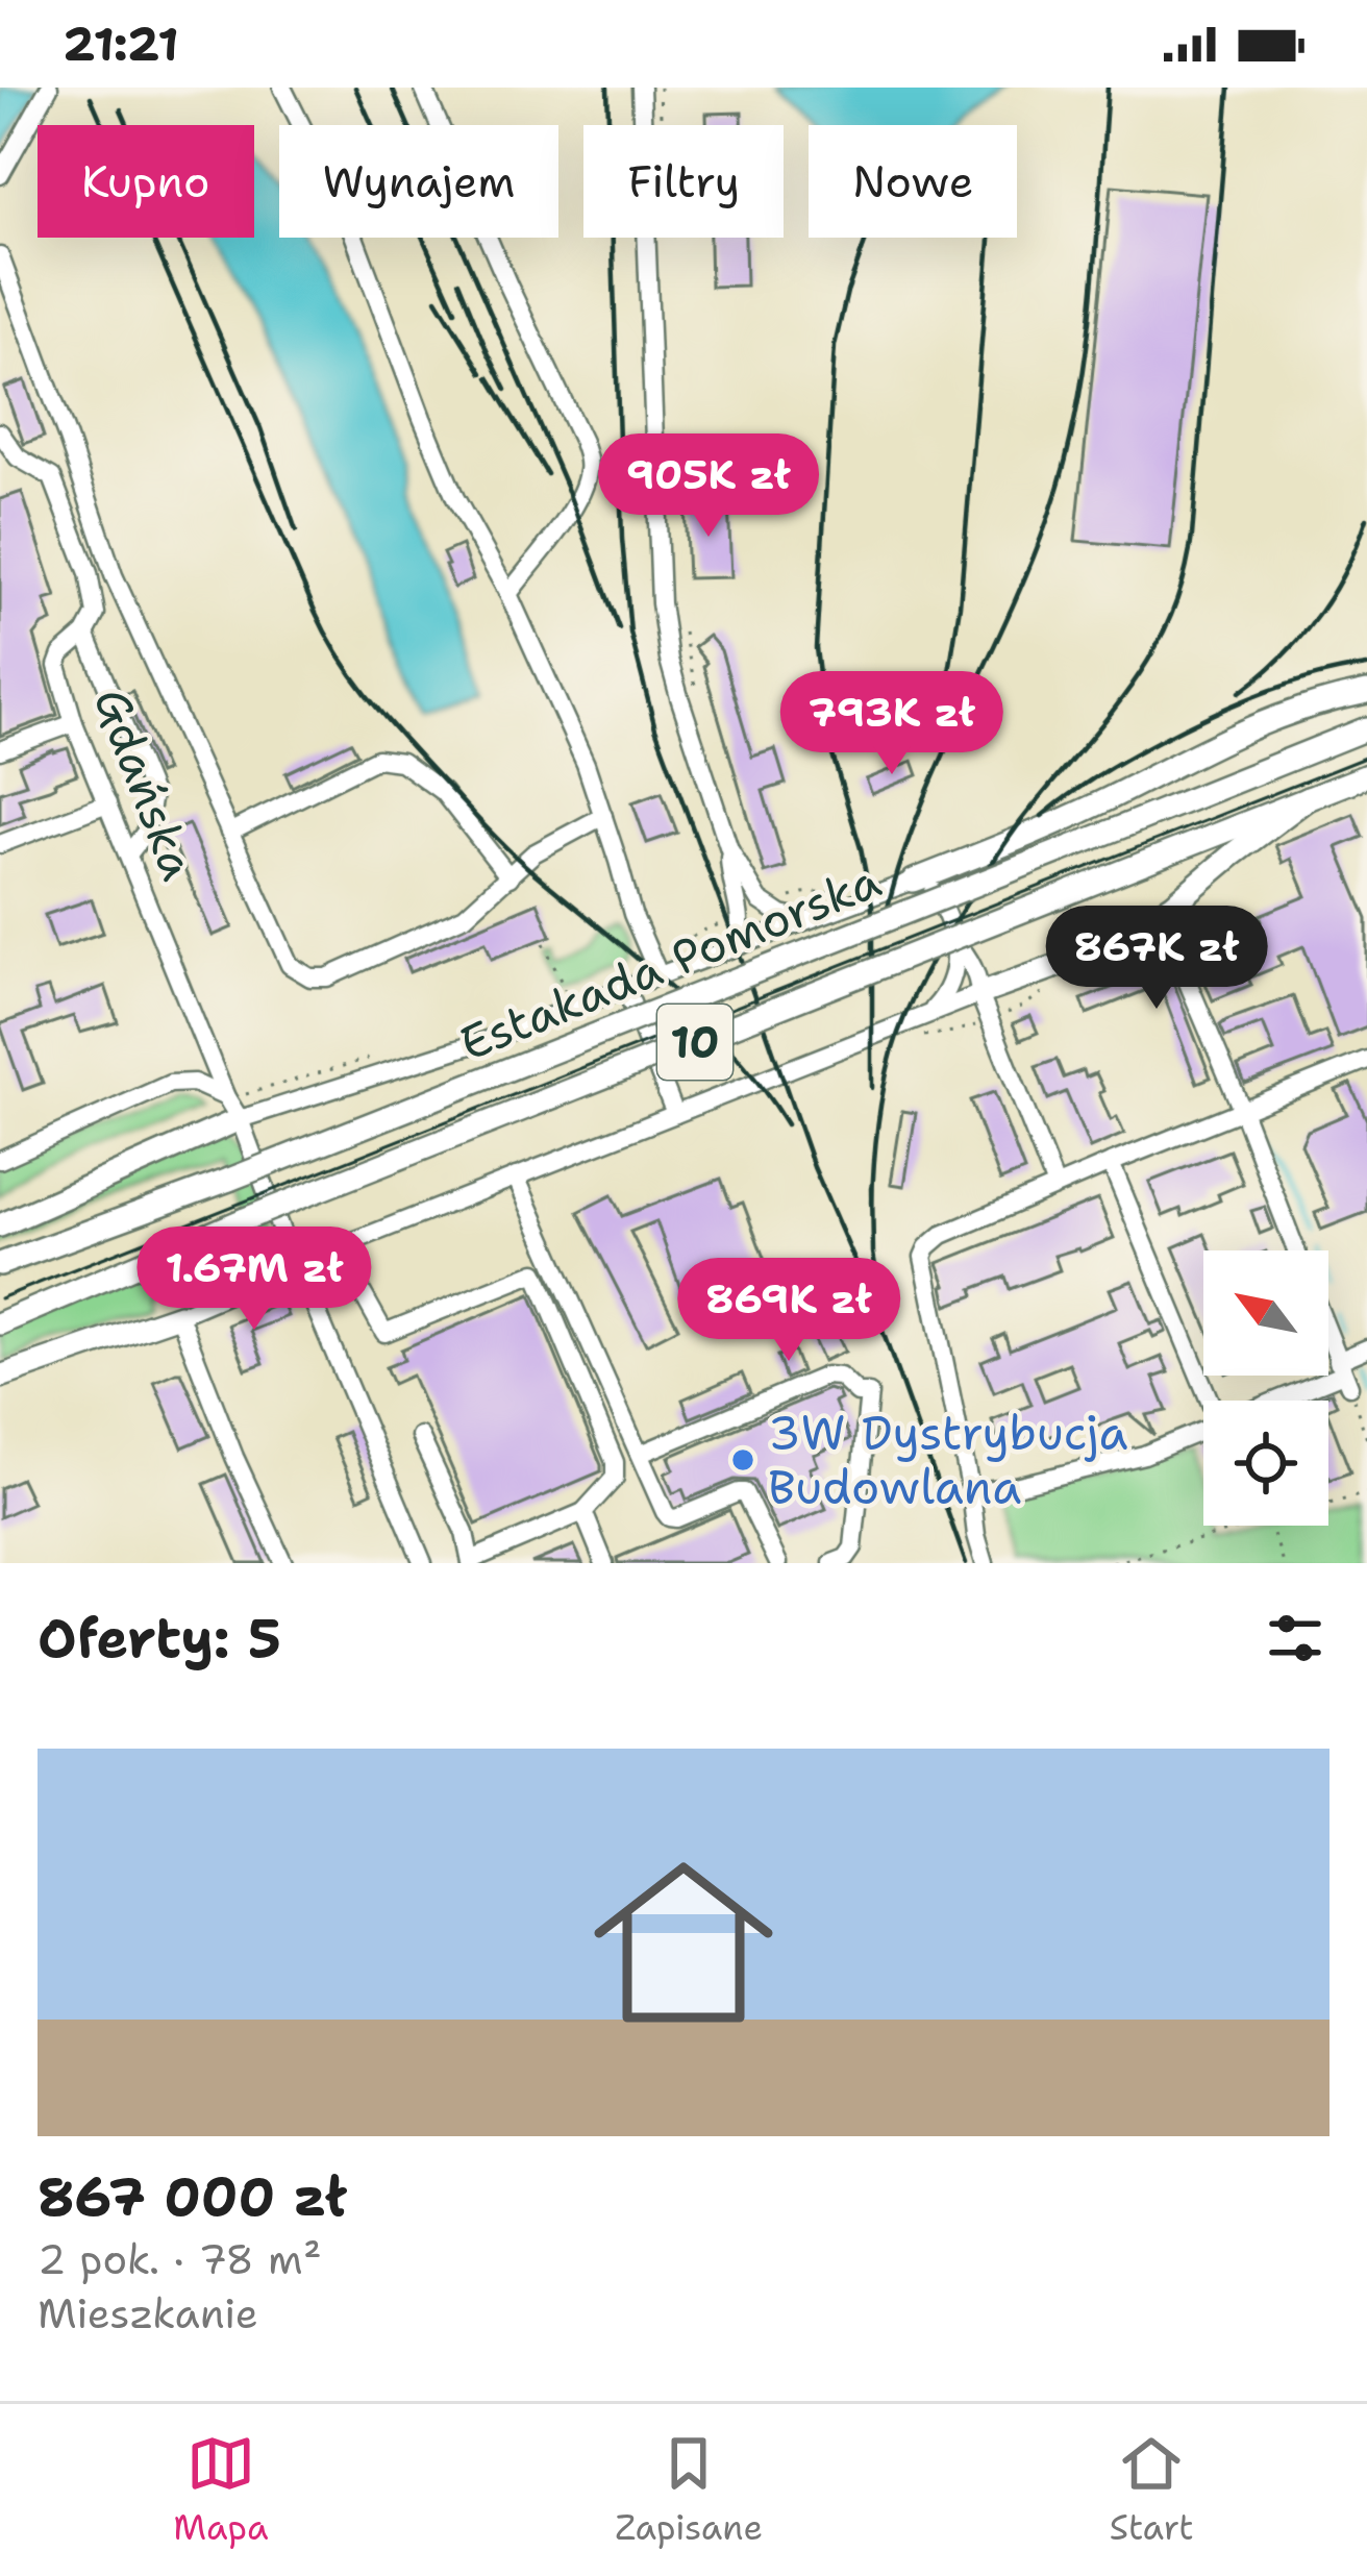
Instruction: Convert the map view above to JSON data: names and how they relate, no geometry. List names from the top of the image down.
{
  "streets": {
    "main road": ["Estakada Pomorska", "10"],
    "street": ["Gdańska"]
  },
  "crossings": [
    ["Estakada Pomorska", "10"]
  ],
  "places": ["3W Dystrybucja Budowlana"],
  "north": "top left",
  "page": {
    "status": "21:21",
    "chip": [
      "Kupno",
      "Wynajem",
      "Filtry",
      "Nowe"
    ],
    "price": [
      "905K zł",
      "793K zł",
      "867K zł",
      "1.67M zł",
      "869K zł"
    ],
    "heading": "Oferty: 5",
    "list": [
      {
        "name": "867 000 zł",
        "note": "2 pok. · 78 m² · Mieszkanie"
      }
    ],
    "tabs": ["Mapa", "Zapisane", "Start"]
  }
}
